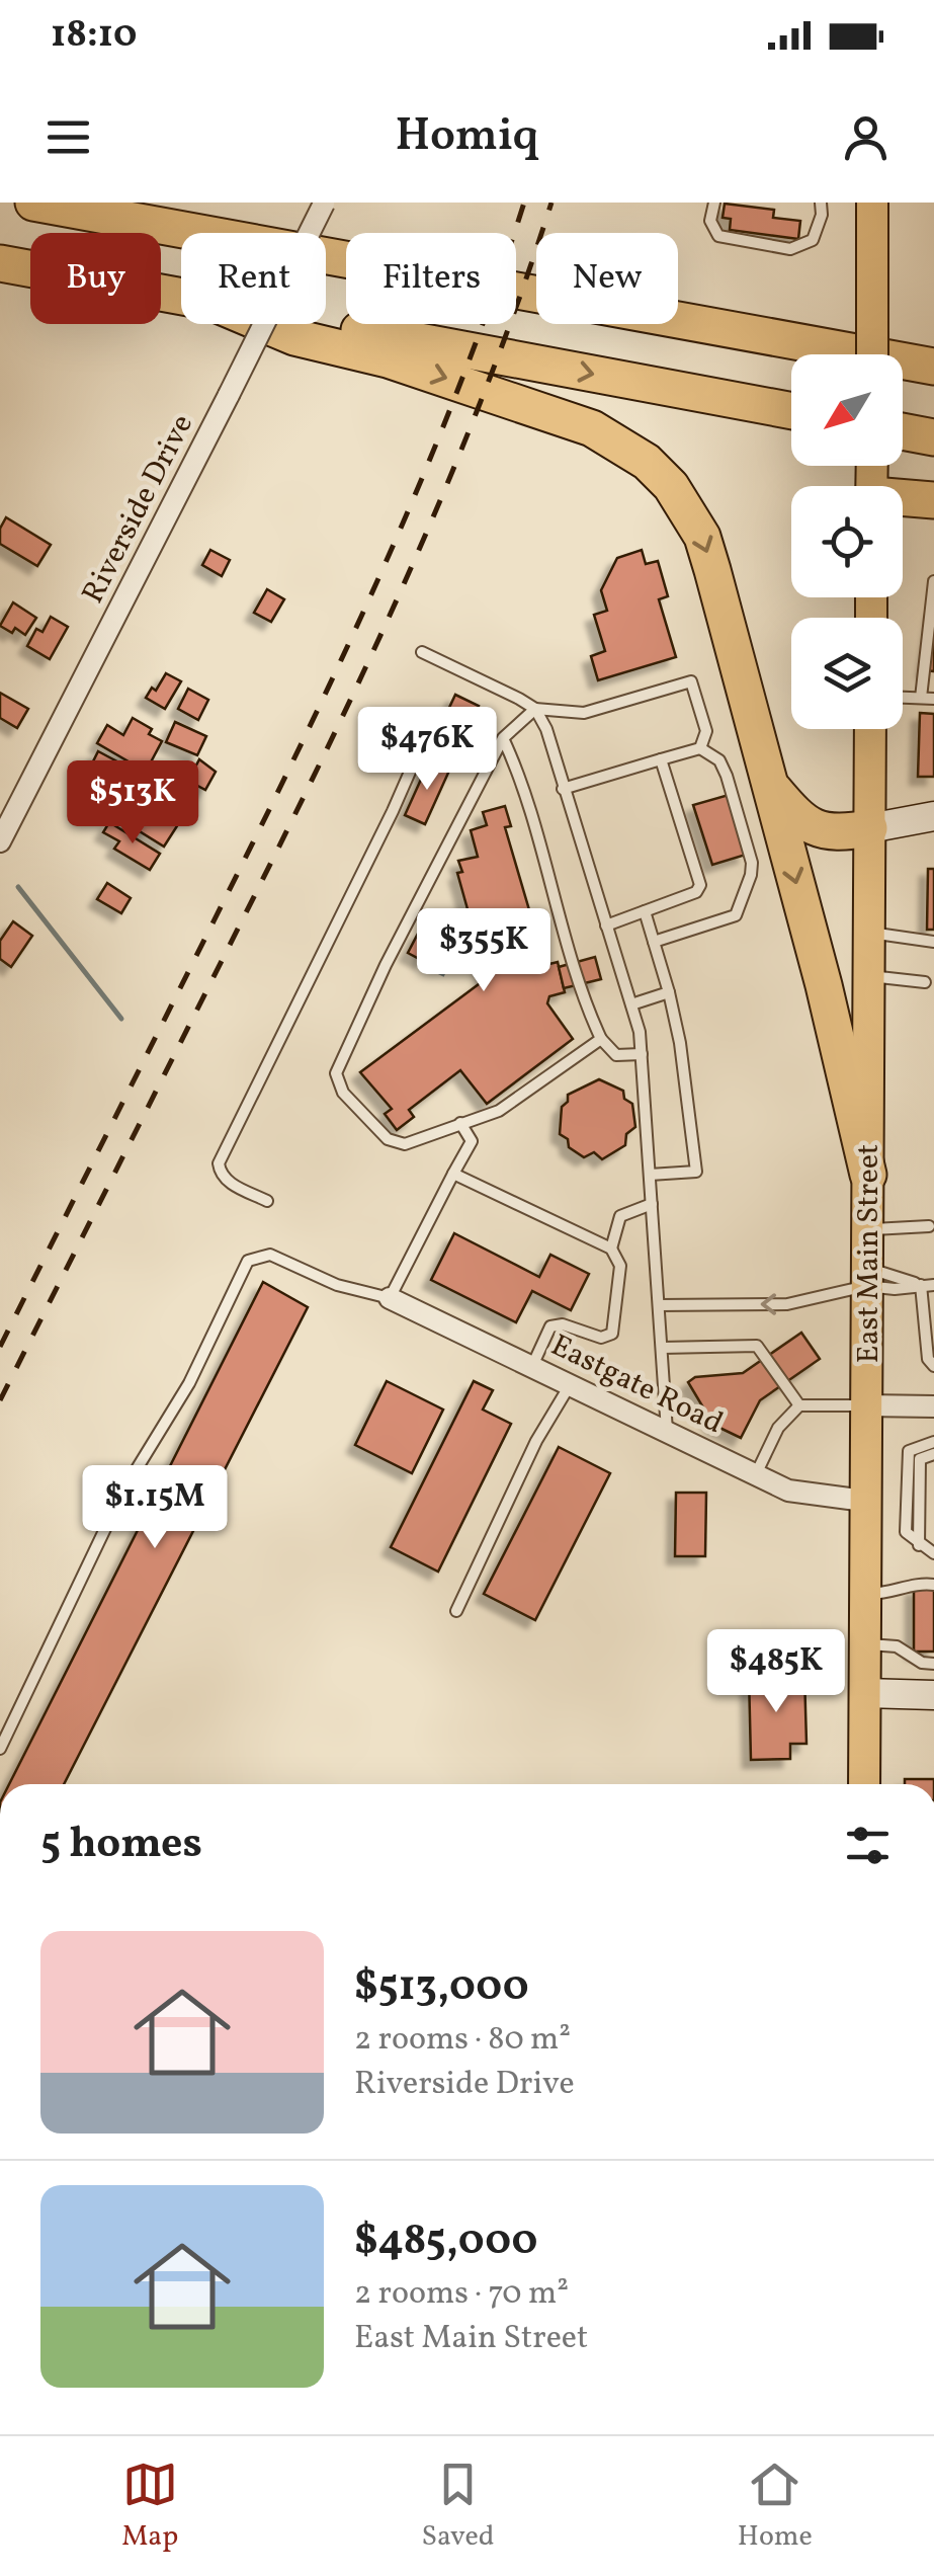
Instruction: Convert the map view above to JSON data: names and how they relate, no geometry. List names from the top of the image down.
{
  "streets": {
    "main road": ["East Main Street"],
    "street": ["Riverside Drive", "Eastgate Road"]
  },
  "crossings": [
    ["East Main Street", "Eastgate Road"]
  ],
  "north": "bottom left",
  "page": {
    "status": "18:10",
    "header": "Homiq",
    "chip": [
      "Buy",
      "Rent",
      "Filters",
      "New"
    ],
    "price": [
      "$476K",
      "$513K",
      "$355K",
      "$1.15M",
      "$485K"
    ],
    "heading": "5 homes",
    "list": [
      {
        "name": "$513,000",
        "note": "2 rooms · 80 m² · Riverside Drive"
      },
      {
        "name": "$485,000",
        "note": "2 rooms · 70 m² · East Main Street"
      }
    ],
    "tabs": ["Map", "Saved", "Home"]
  }
}
